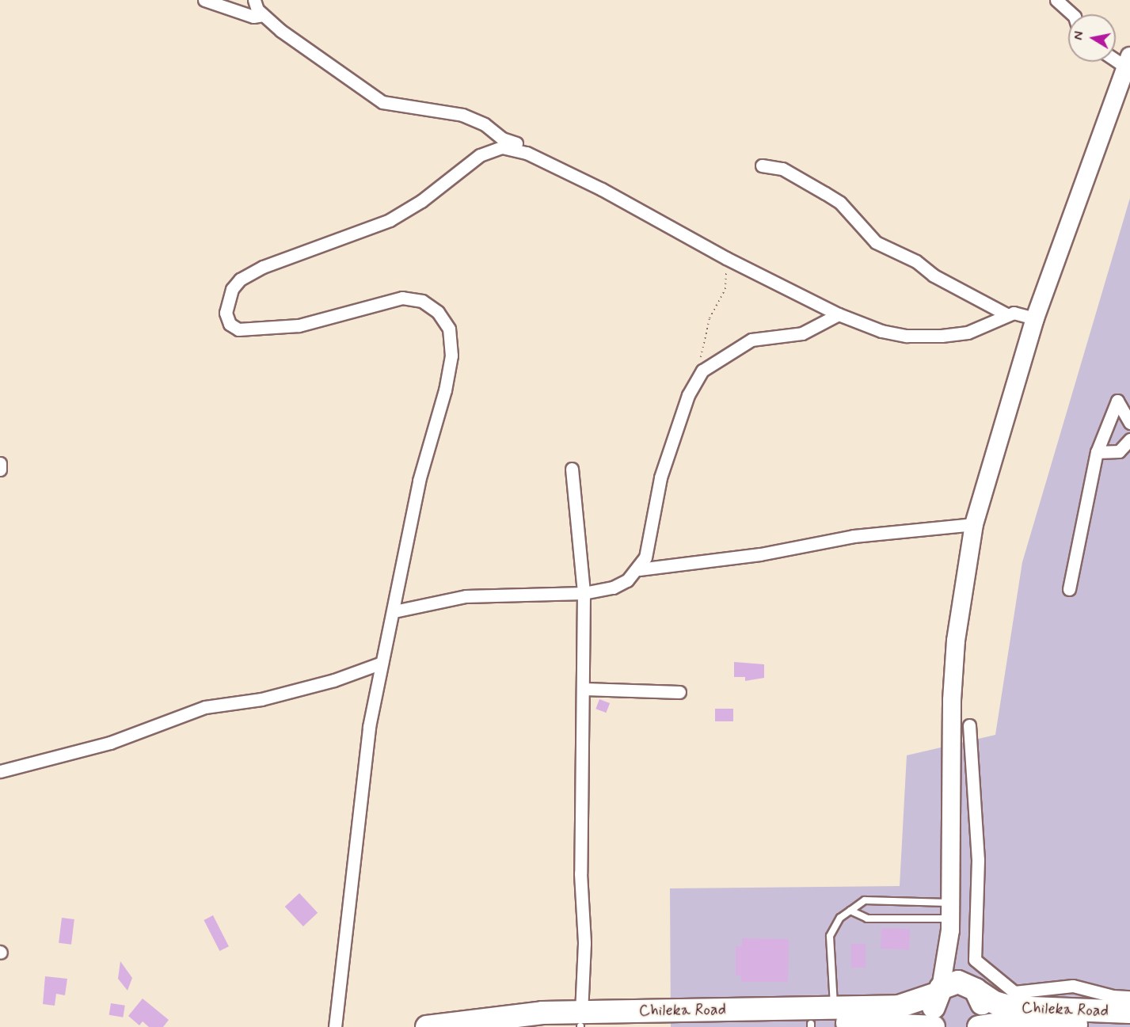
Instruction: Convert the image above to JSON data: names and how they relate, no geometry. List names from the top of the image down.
{
  "streets": {
    "highway": ["Chileka Road"]
  },
  "north": "left"
}
